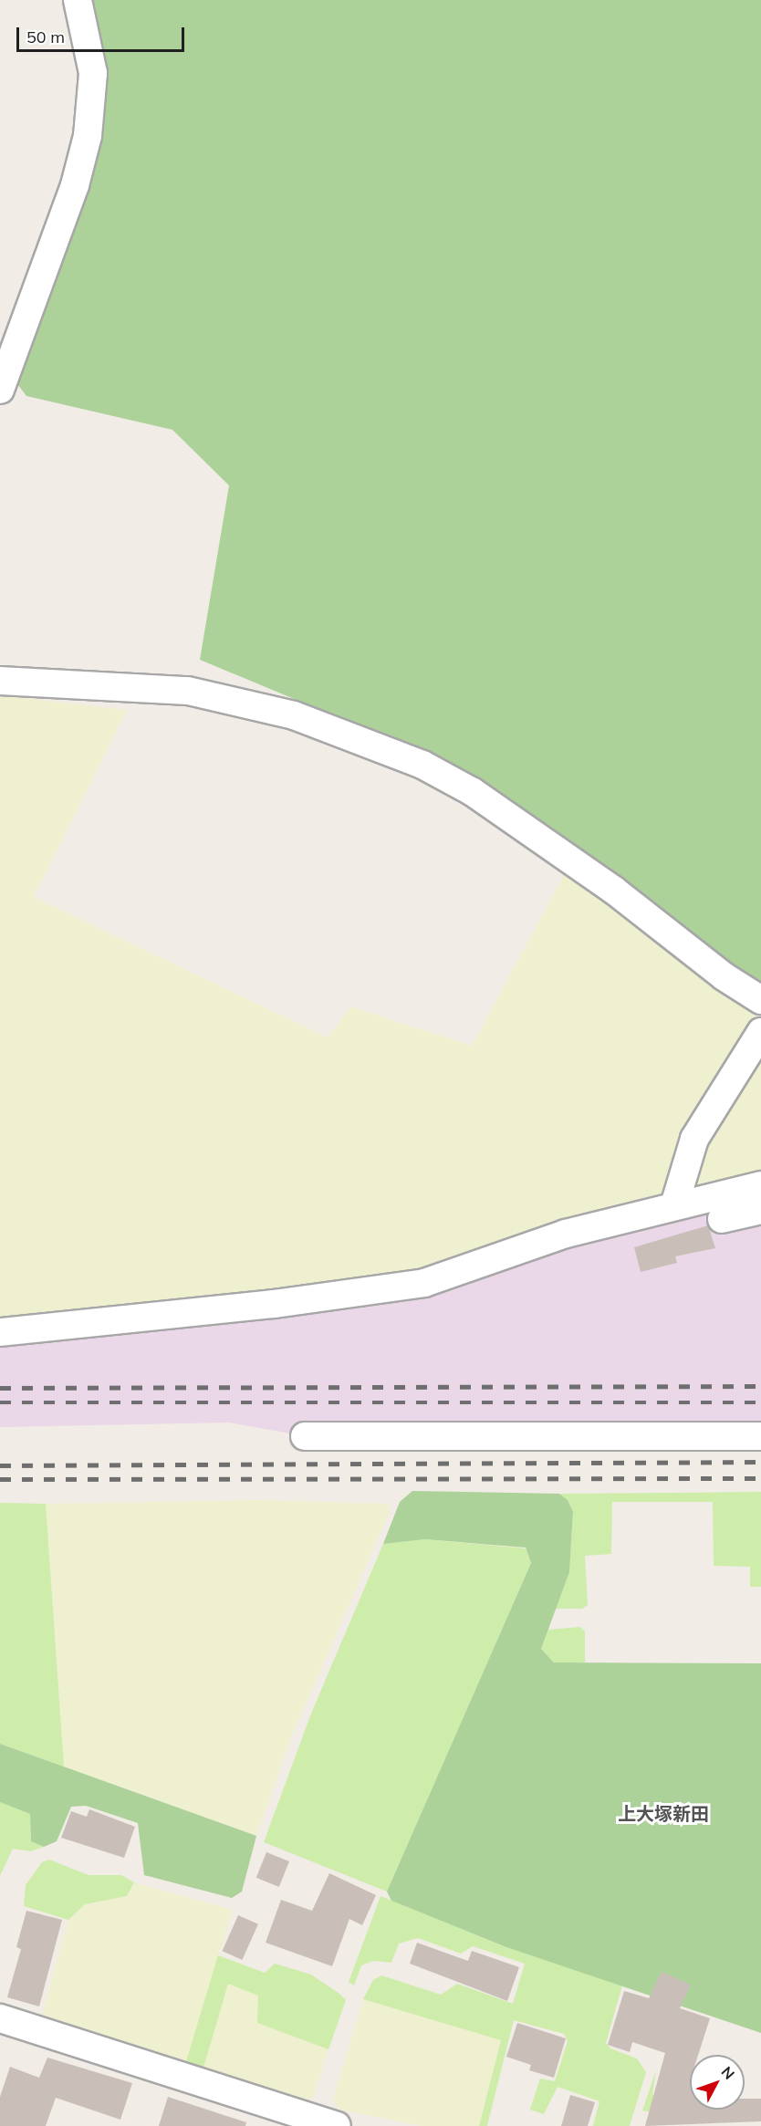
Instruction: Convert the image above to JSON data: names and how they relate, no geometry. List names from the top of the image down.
{
  "districts": ["上大塚新田"],
  "scale_bar": "50 m",
  "north": "top right"
}
